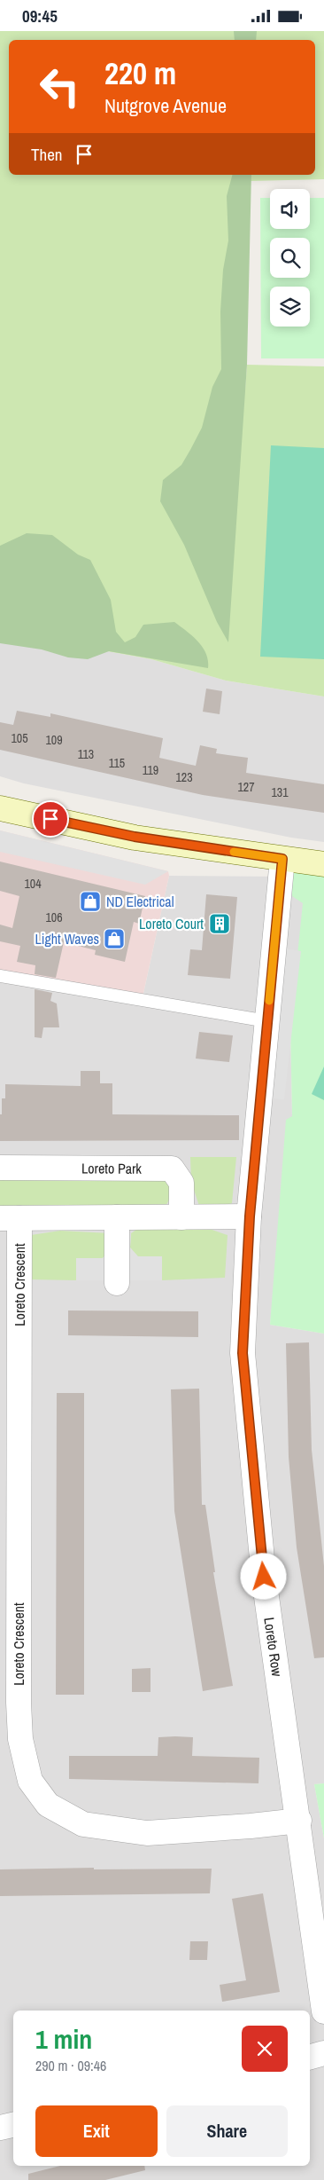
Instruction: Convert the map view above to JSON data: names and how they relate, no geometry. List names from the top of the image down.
{
  "streets": {
    "street": ["Loreto Park", "Loreto Crescent", "Loreto Row"]
  },
  "crossings": [
    ["Loreto Crescent", "Loreto Row"]
  ],
  "places": {
    "shop": ["ND Electrical", "Light Waves"],
    "building": ["Loreto Court"]
  },
  "house_numbers": [
    "105",
    "109",
    "113",
    "115",
    "119",
    "123",
    "127",
    "131",
    "104",
    "106"
  ],
  "page": {
    "status": "09:45",
    "turn": ["220 m", "Nutgrove Avenue"],
    "then": "Then",
    "heading": ["1 min", "290 m · 09:46"],
    "buttons": ["Exit", "Share"]
  }
}
